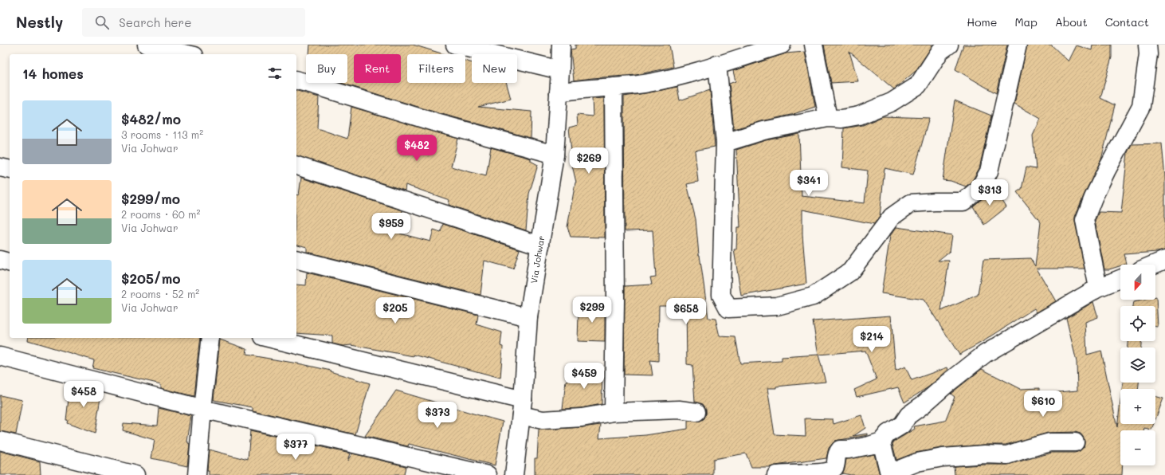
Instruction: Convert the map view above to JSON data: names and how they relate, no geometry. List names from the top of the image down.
{
  "streets": {
    "street": ["Via Johwar"]
  },
  "north": "bottom",
  "page": {
    "header": "Nestly",
    "search": "Search here",
    "nav": [
      "Home",
      "Map",
      "About",
      "Contact"
    ],
    "chip": [
      "Buy",
      "Rent",
      "Filters",
      "New"
    ],
    "heading": "14 homes",
    "list": [
      {
        "name": "$482/mo",
        "note": "3 rooms · 113 m² · Via Johwar"
      },
      {
        "name": "$299/mo",
        "note": "2 rooms · 60 m² · Via Johwar"
      },
      {
        "name": "$205/mo",
        "note": "2 rooms · 52 m² · Via Johwar"
      }
    ],
    "price": [
      "$482",
      "$269",
      "$341",
      "$313",
      "$959",
      "$299",
      "$205",
      "$658",
      "$214",
      "$459",
      "$458",
      "$610",
      "$373",
      "$377"
    ],
    "map_buttons": ["+", "−"]
  }
}
